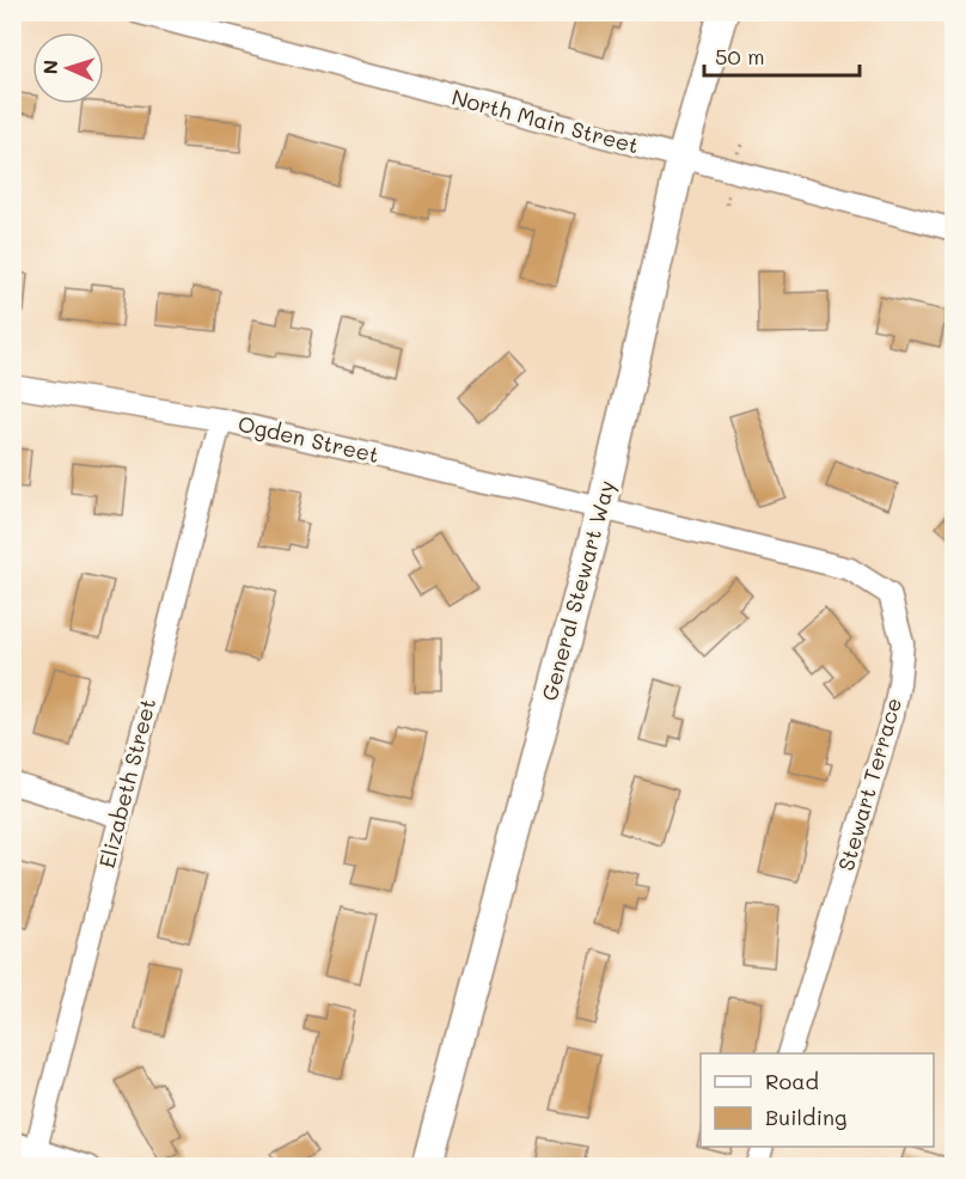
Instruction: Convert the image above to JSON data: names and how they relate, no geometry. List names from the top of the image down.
{
  "streets": {
    "main road": ["General Stewart Way"],
    "street": [
      "North Main Street",
      "Ogden Street",
      "Elizabeth Street",
      "Stewart Terrace"
    ]
  },
  "crossings": [
    ["North Main Street", "General Stewart Way"],
    ["Ogden Street", "General Stewart Way"],
    ["Ogden Street", "Elizabeth Street"],
    ["Ogden Street", "Stewart Terrace"],
    ["General Stewart Way", "Stewart Terrace"]
  ],
  "legend": ["Road", "Building"],
  "scale_bar": "50 m",
  "north": "left"
}
